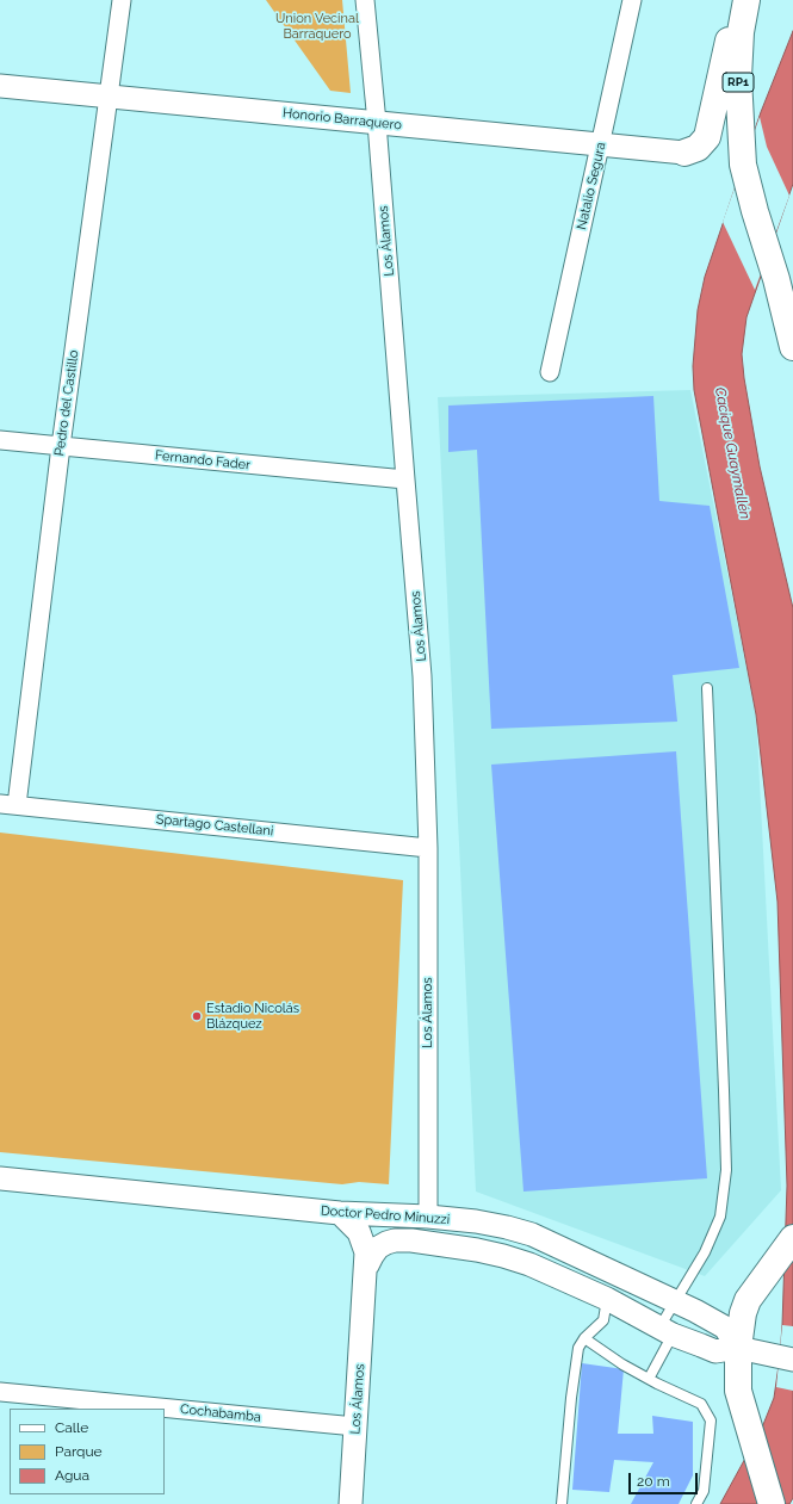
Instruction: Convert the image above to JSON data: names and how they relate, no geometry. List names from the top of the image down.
{
  "streets": {
    "highway": ["RP1"],
    "street": [
      "Honorio Barraquero",
      "Natalio Segura",
      "Los Álamos",
      "Pedro del Castillo",
      "Fernando Fader",
      "Spartago Castellani",
      "Doctor Pedro Minuzzi",
      "Cochabamba"
    ]
  },
  "crossings": [
    ["Honorio Barraquero", "Natalio Segura"],
    ["Honorio Barraquero", "Los Álamos"],
    ["Honorio Barraquero", "Pedro del Castillo"],
    ["Los Álamos", "Fernando Fader"],
    ["Los Álamos", "Spartago Castellani"],
    ["Los Álamos", "Doctor Pedro Minuzzi"],
    ["Los Álamos", "Cochabamba"],
    ["Pedro del Castillo", "Fernando Fader"],
    ["Pedro del Castillo", "Spartago Castellani"]
  ],
  "water": ["Cacique Guaymallén"],
  "parks": ["Union Vecinal Barraquero"],
  "places": ["Estadio Nicolás Blázquez"],
  "legend": ["Calle", "Parque", "Agua"],
  "scale_bar": "20 m"
}
